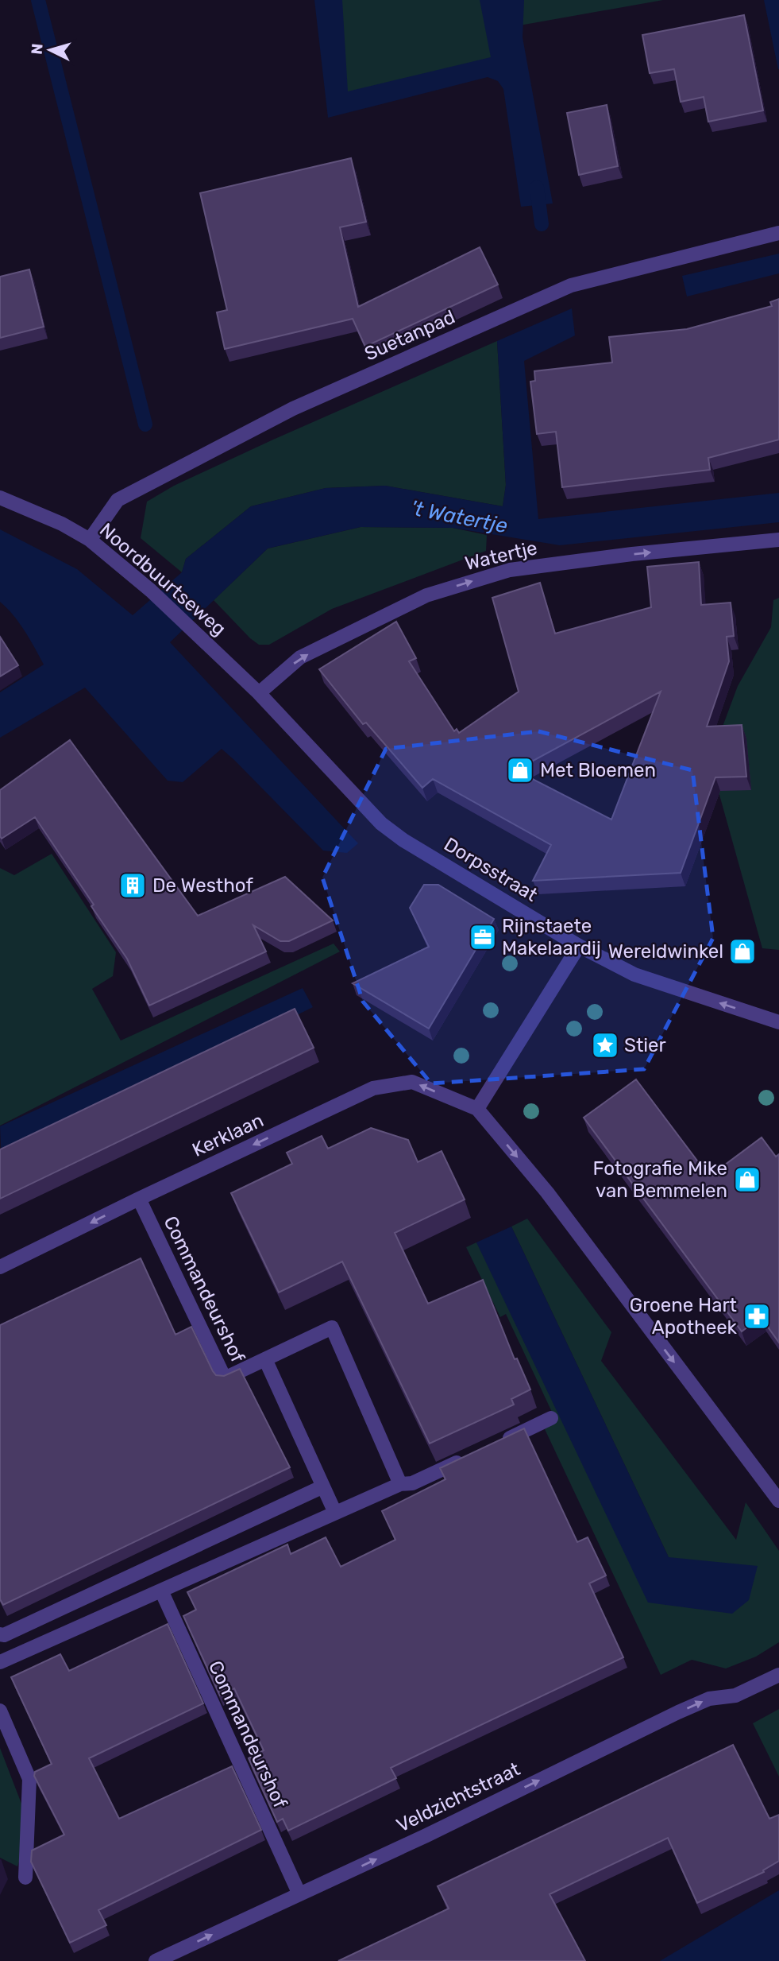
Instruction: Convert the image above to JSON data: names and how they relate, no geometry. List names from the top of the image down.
{
  "streets": {
    "street": [
      "Suetanpad",
      "Watertje",
      "Noordbuurtseweg",
      "Dorpsstraat",
      "Kerklaan",
      "Commandeurshof",
      "Veldzichtstraat"
    ]
  },
  "crossings": [
    ["Suetanpad", "Noordbuurtseweg"],
    ["Watertje", "Noordbuurtseweg"],
    ["Watertje", "Dorpsstraat"],
    ["Noordbuurtseweg", "Dorpsstraat"],
    ["Kerklaan", "Commandeurshof"],
    ["Commandeurshof", "Veldzichtstraat"]
  ],
  "one_way": ["Watertje", "Kerklaan", "Veldzichtstraat"],
  "water": ["'t Watertje"],
  "places": {
    "shop": ["Met Bloemen", "Wereldwinkel", "Fotografie Mike van Bemmelen"],
    "building": ["De Westhof"],
    "office": ["Rijnstaete Makelaardij"],
    "place": ["Stier"],
    "pharmacy": ["Groene Hart Apotheek"]
  },
  "north": "left"
}
